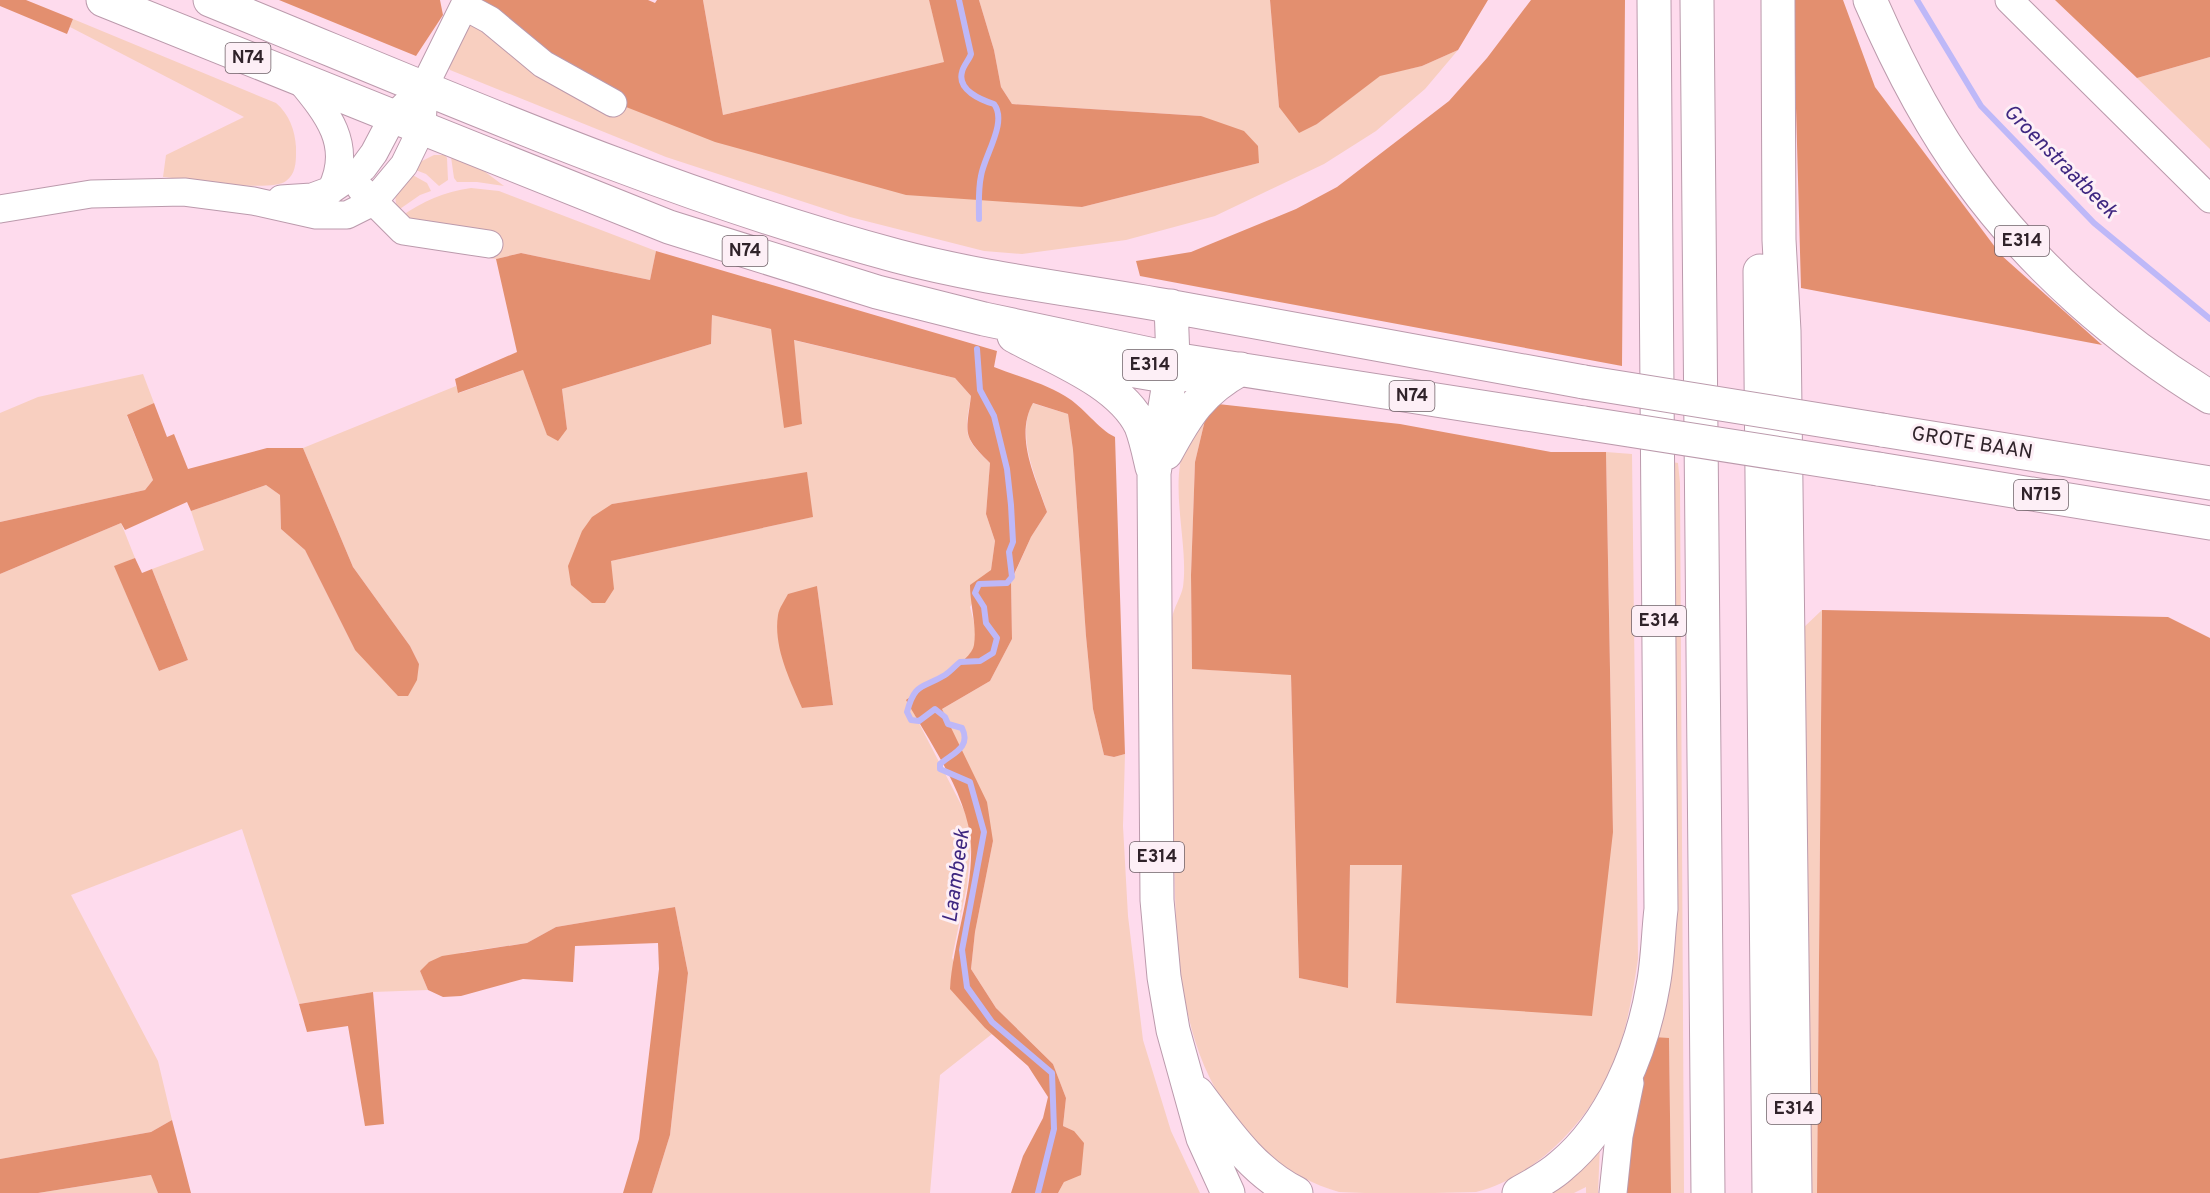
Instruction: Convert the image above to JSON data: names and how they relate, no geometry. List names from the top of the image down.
{
  "streets": {
    "highway": [
      "N74",
      "E314",
      "GROTE BAAN",
      "N715"
    ]
  },
  "crossings": [
    ["N74", "E314"],
    ["N74", "GROTE BAAN"]
  ],
  "water": ["Groenstraatbeek", "Laambeek"]
}
